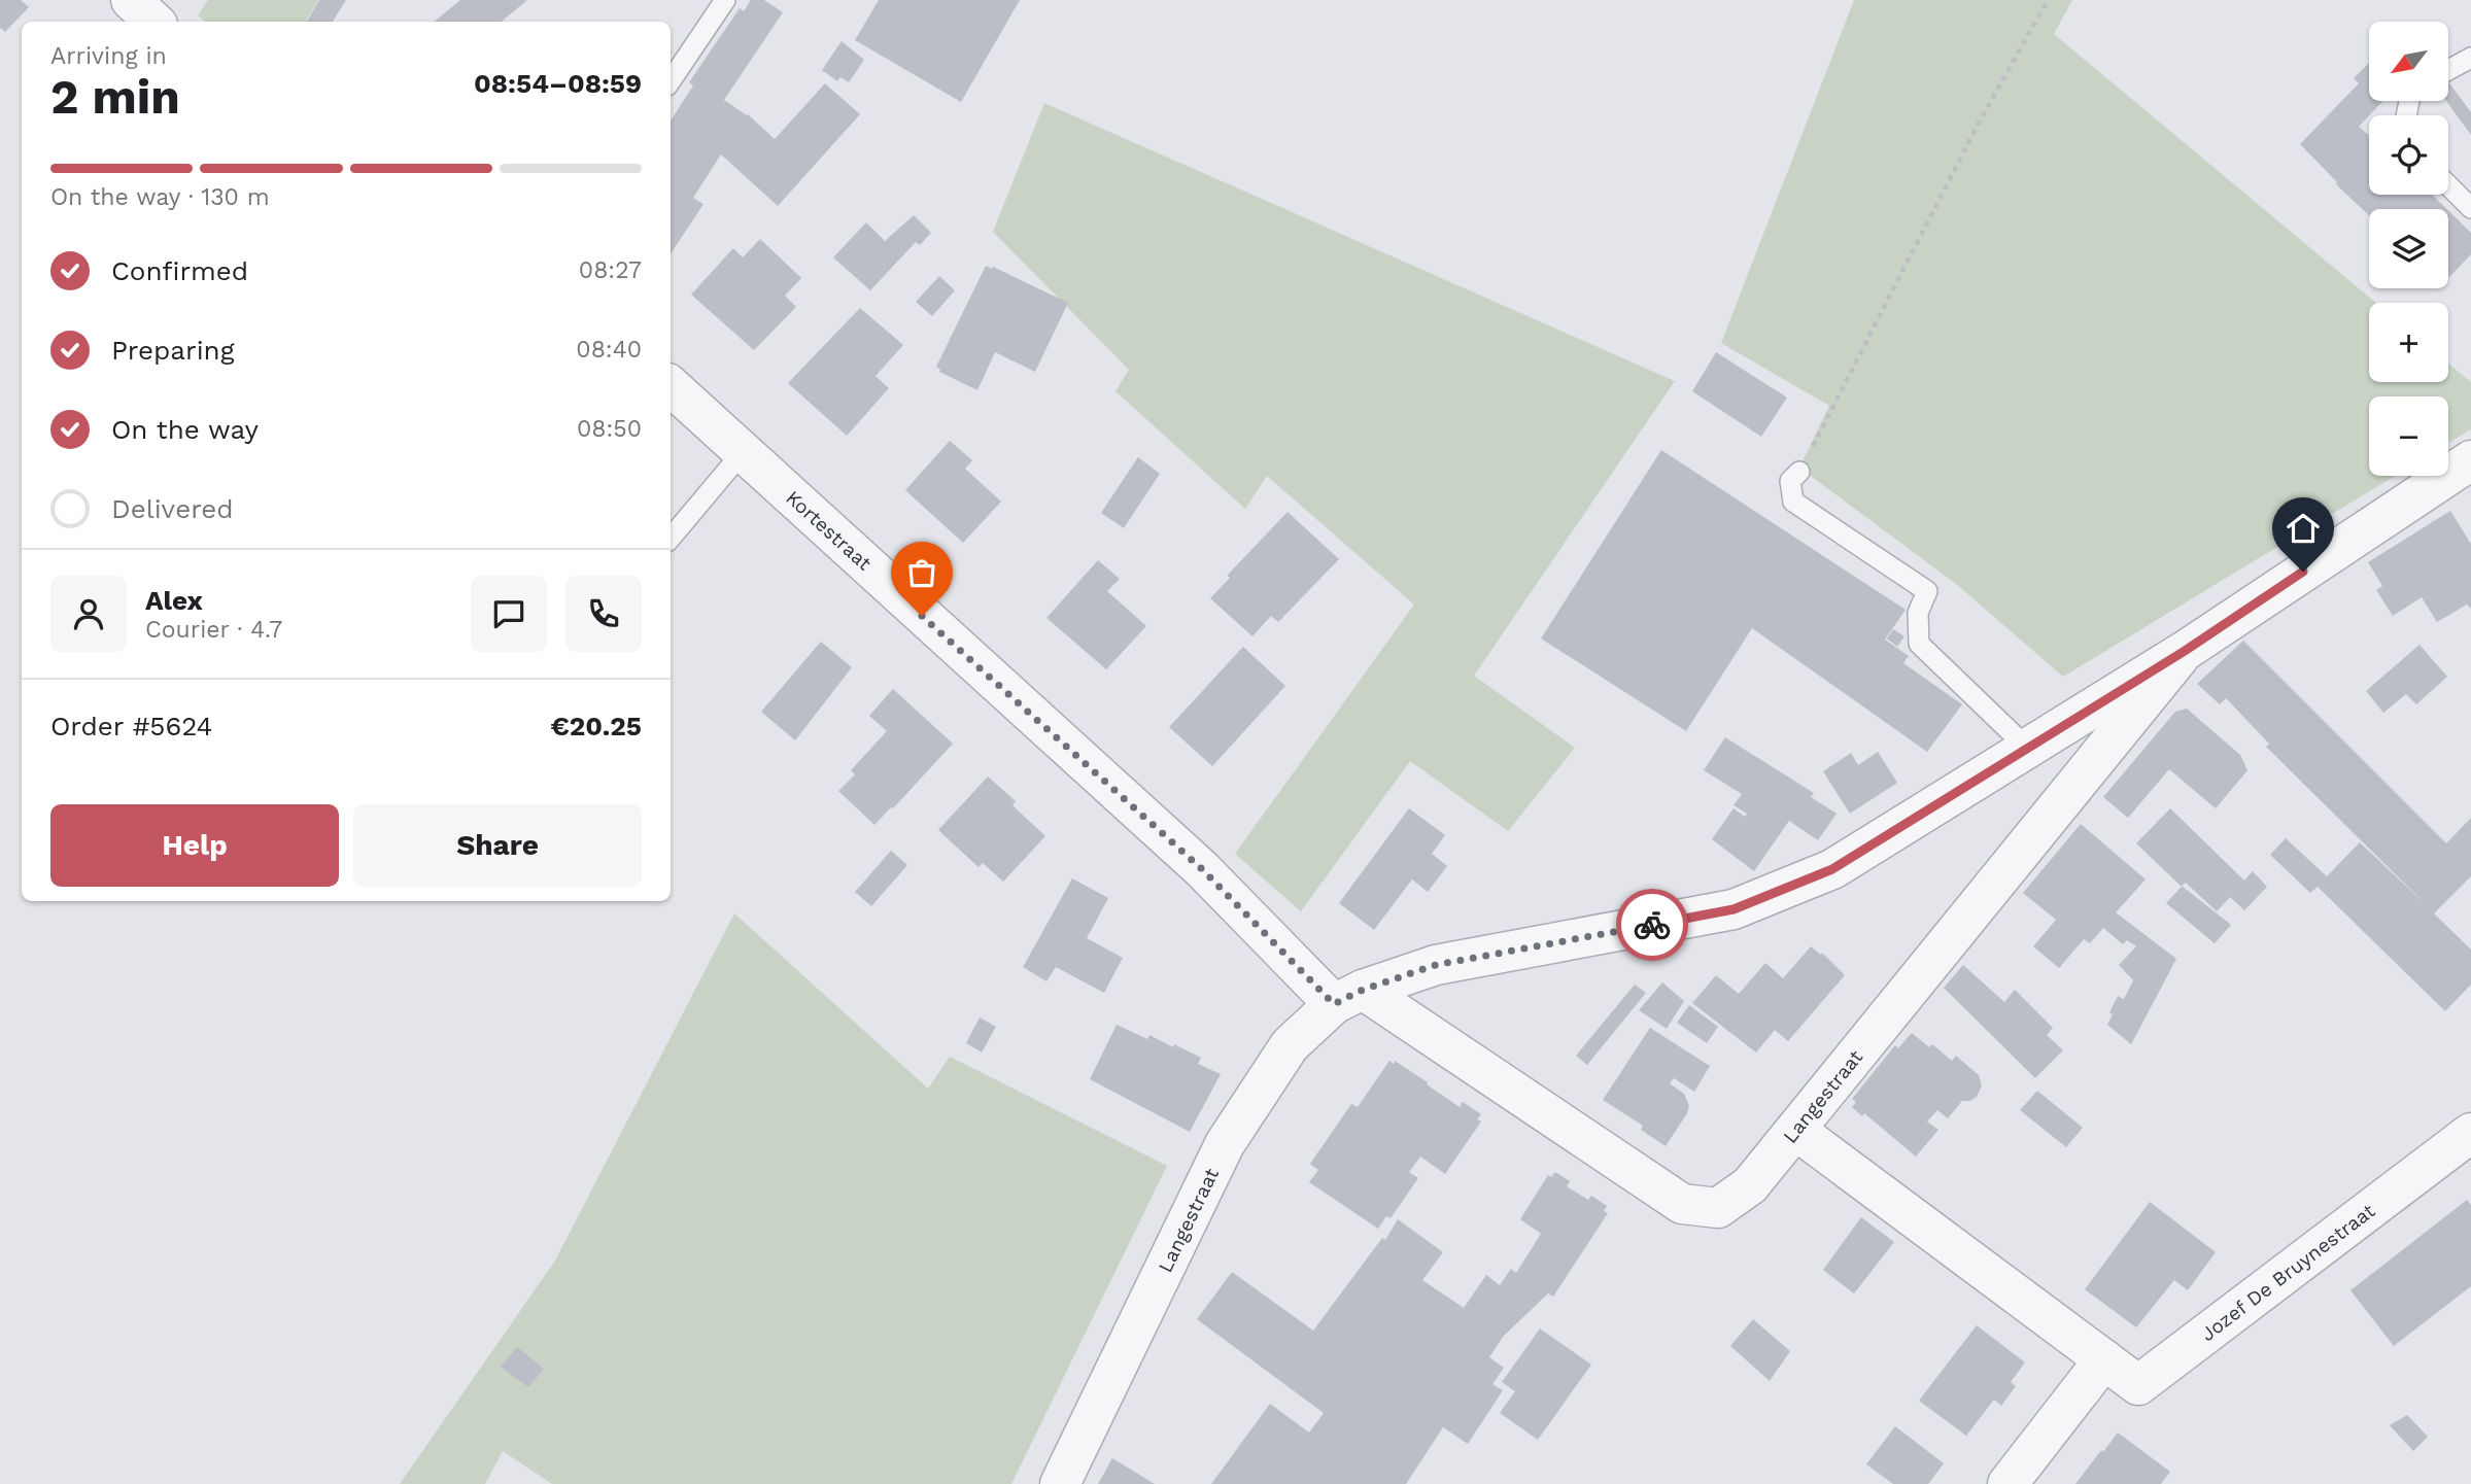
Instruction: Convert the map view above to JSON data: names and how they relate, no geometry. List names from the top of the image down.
{
  "streets": {
    "street": ["Kortestraat", "Langestraat", "Jozef De Bruynestraat"]
  },
  "crossings": [
    ["Kortestraat", "Langestraat"],
    ["Langestraat", "Jozef De Bruynestraat"]
  ],
  "north": "bottom left",
  "page": {
    "map_buttons": ["+", "−"],
    "heading": ["2 min", "Arriving in", "08:54–08:59"],
    "panel": [
      "Alex",
      "Courier · 4.7",
      "Order #5624",
      "€20.25"
    ],
    "bar": "On the way · 130 m",
    "list": [
      ["Confirmed", "08:27"],
      ["Preparing", "08:40"],
      ["On the way", "08:50"],
      "Delivered"
    ],
    "buttons": ["Help", "Share"]
  }
}
